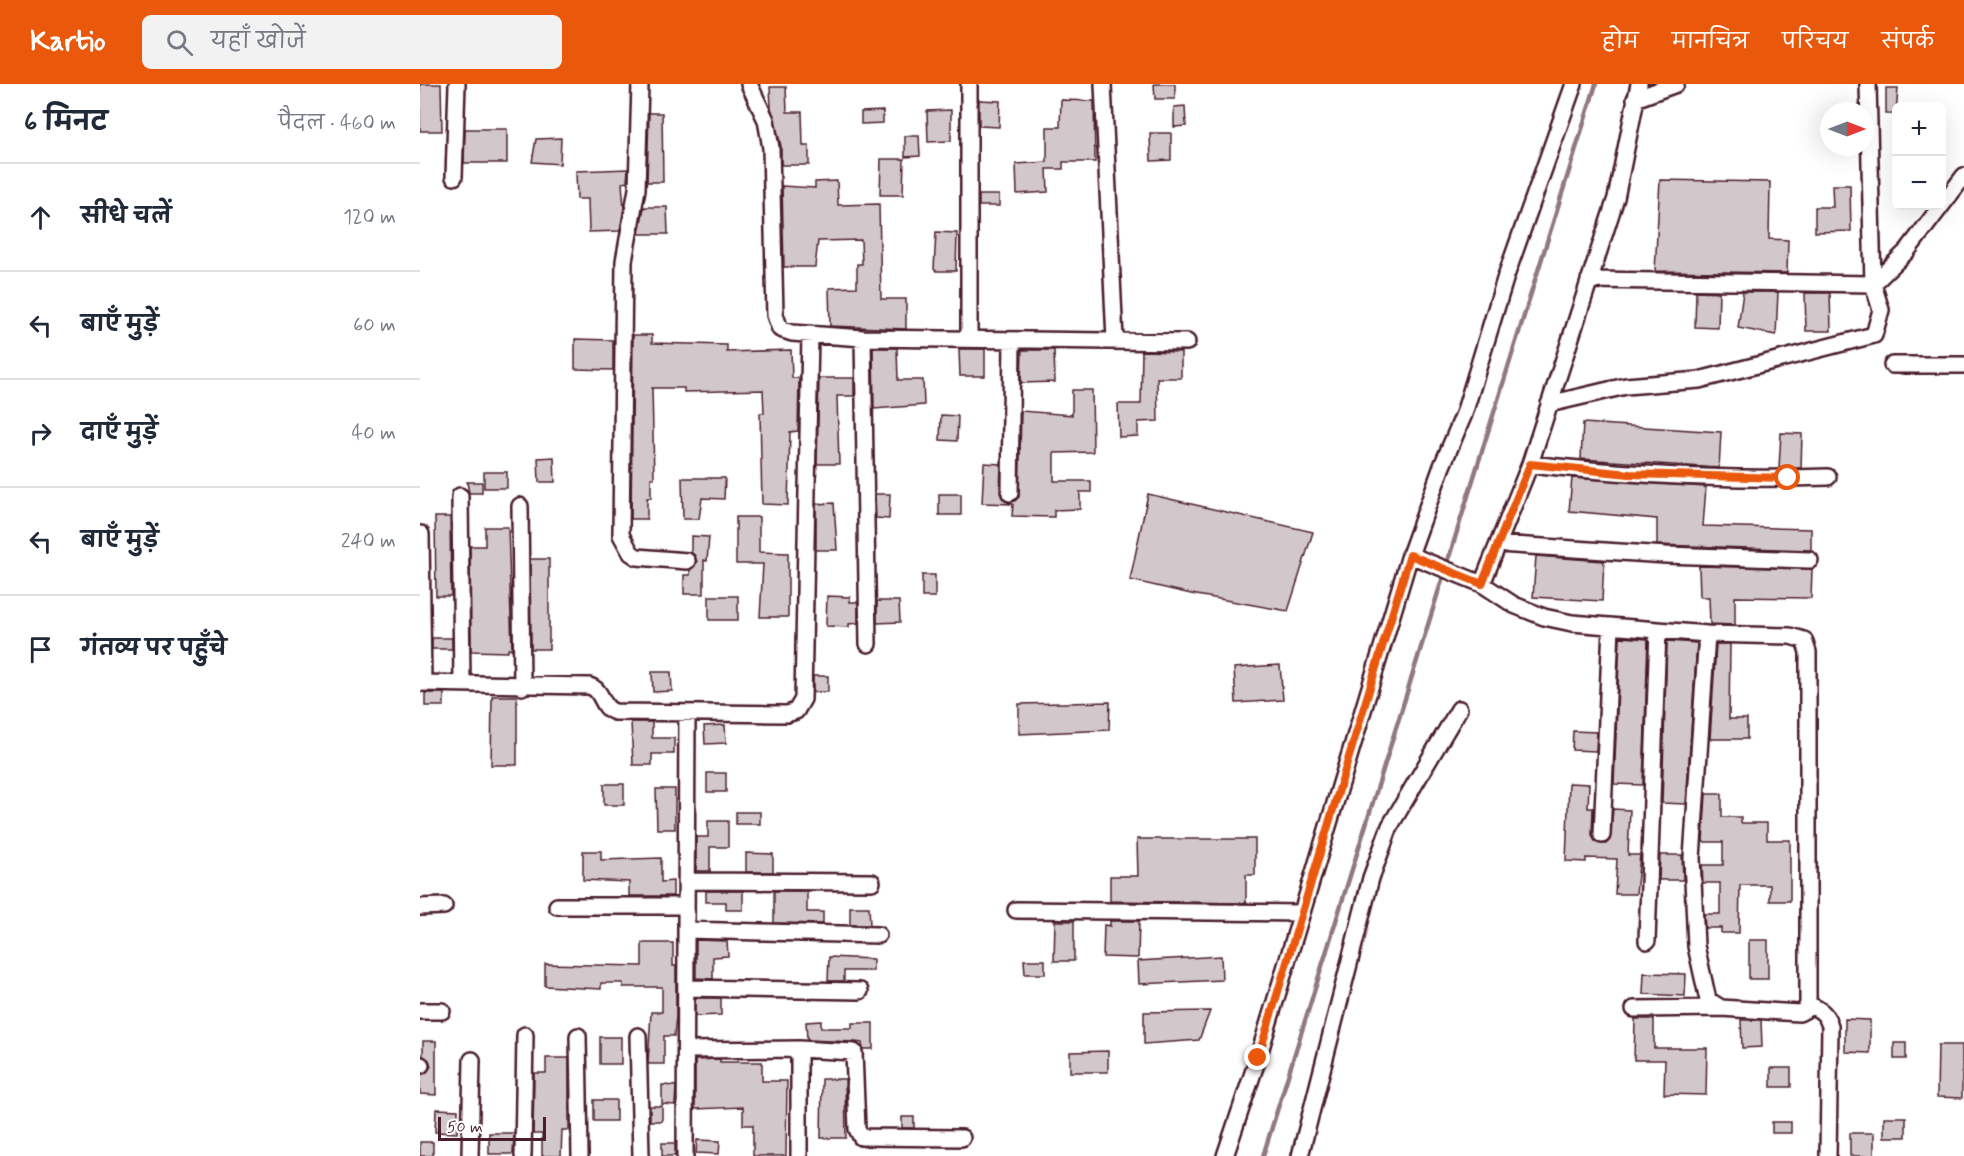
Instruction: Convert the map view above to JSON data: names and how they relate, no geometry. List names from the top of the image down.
{
  "scale_bar": "50 m",
  "north": "right",
  "page": {
    "header": "Kartio",
    "search": "यहाँ खोजें",
    "nav": [
      "होम",
      "मानचित्र",
      "परिचय",
      "संपर्क"
    ],
    "heading": ["6 मिनट", "पैदल · 460 m"],
    "map_buttons": ["+", "−"],
    "list": [
      ["सीधे चलें", "120 m"],
      ["बाएँ मुड़ें", "60 m"],
      ["दाएँ मुड़ें", "40 m"],
      ["बाएँ मुड़ें", "240 m"],
      "गंतव्य पर पहुँचे"
    ],
    "scale": "50 m"
  }
}
